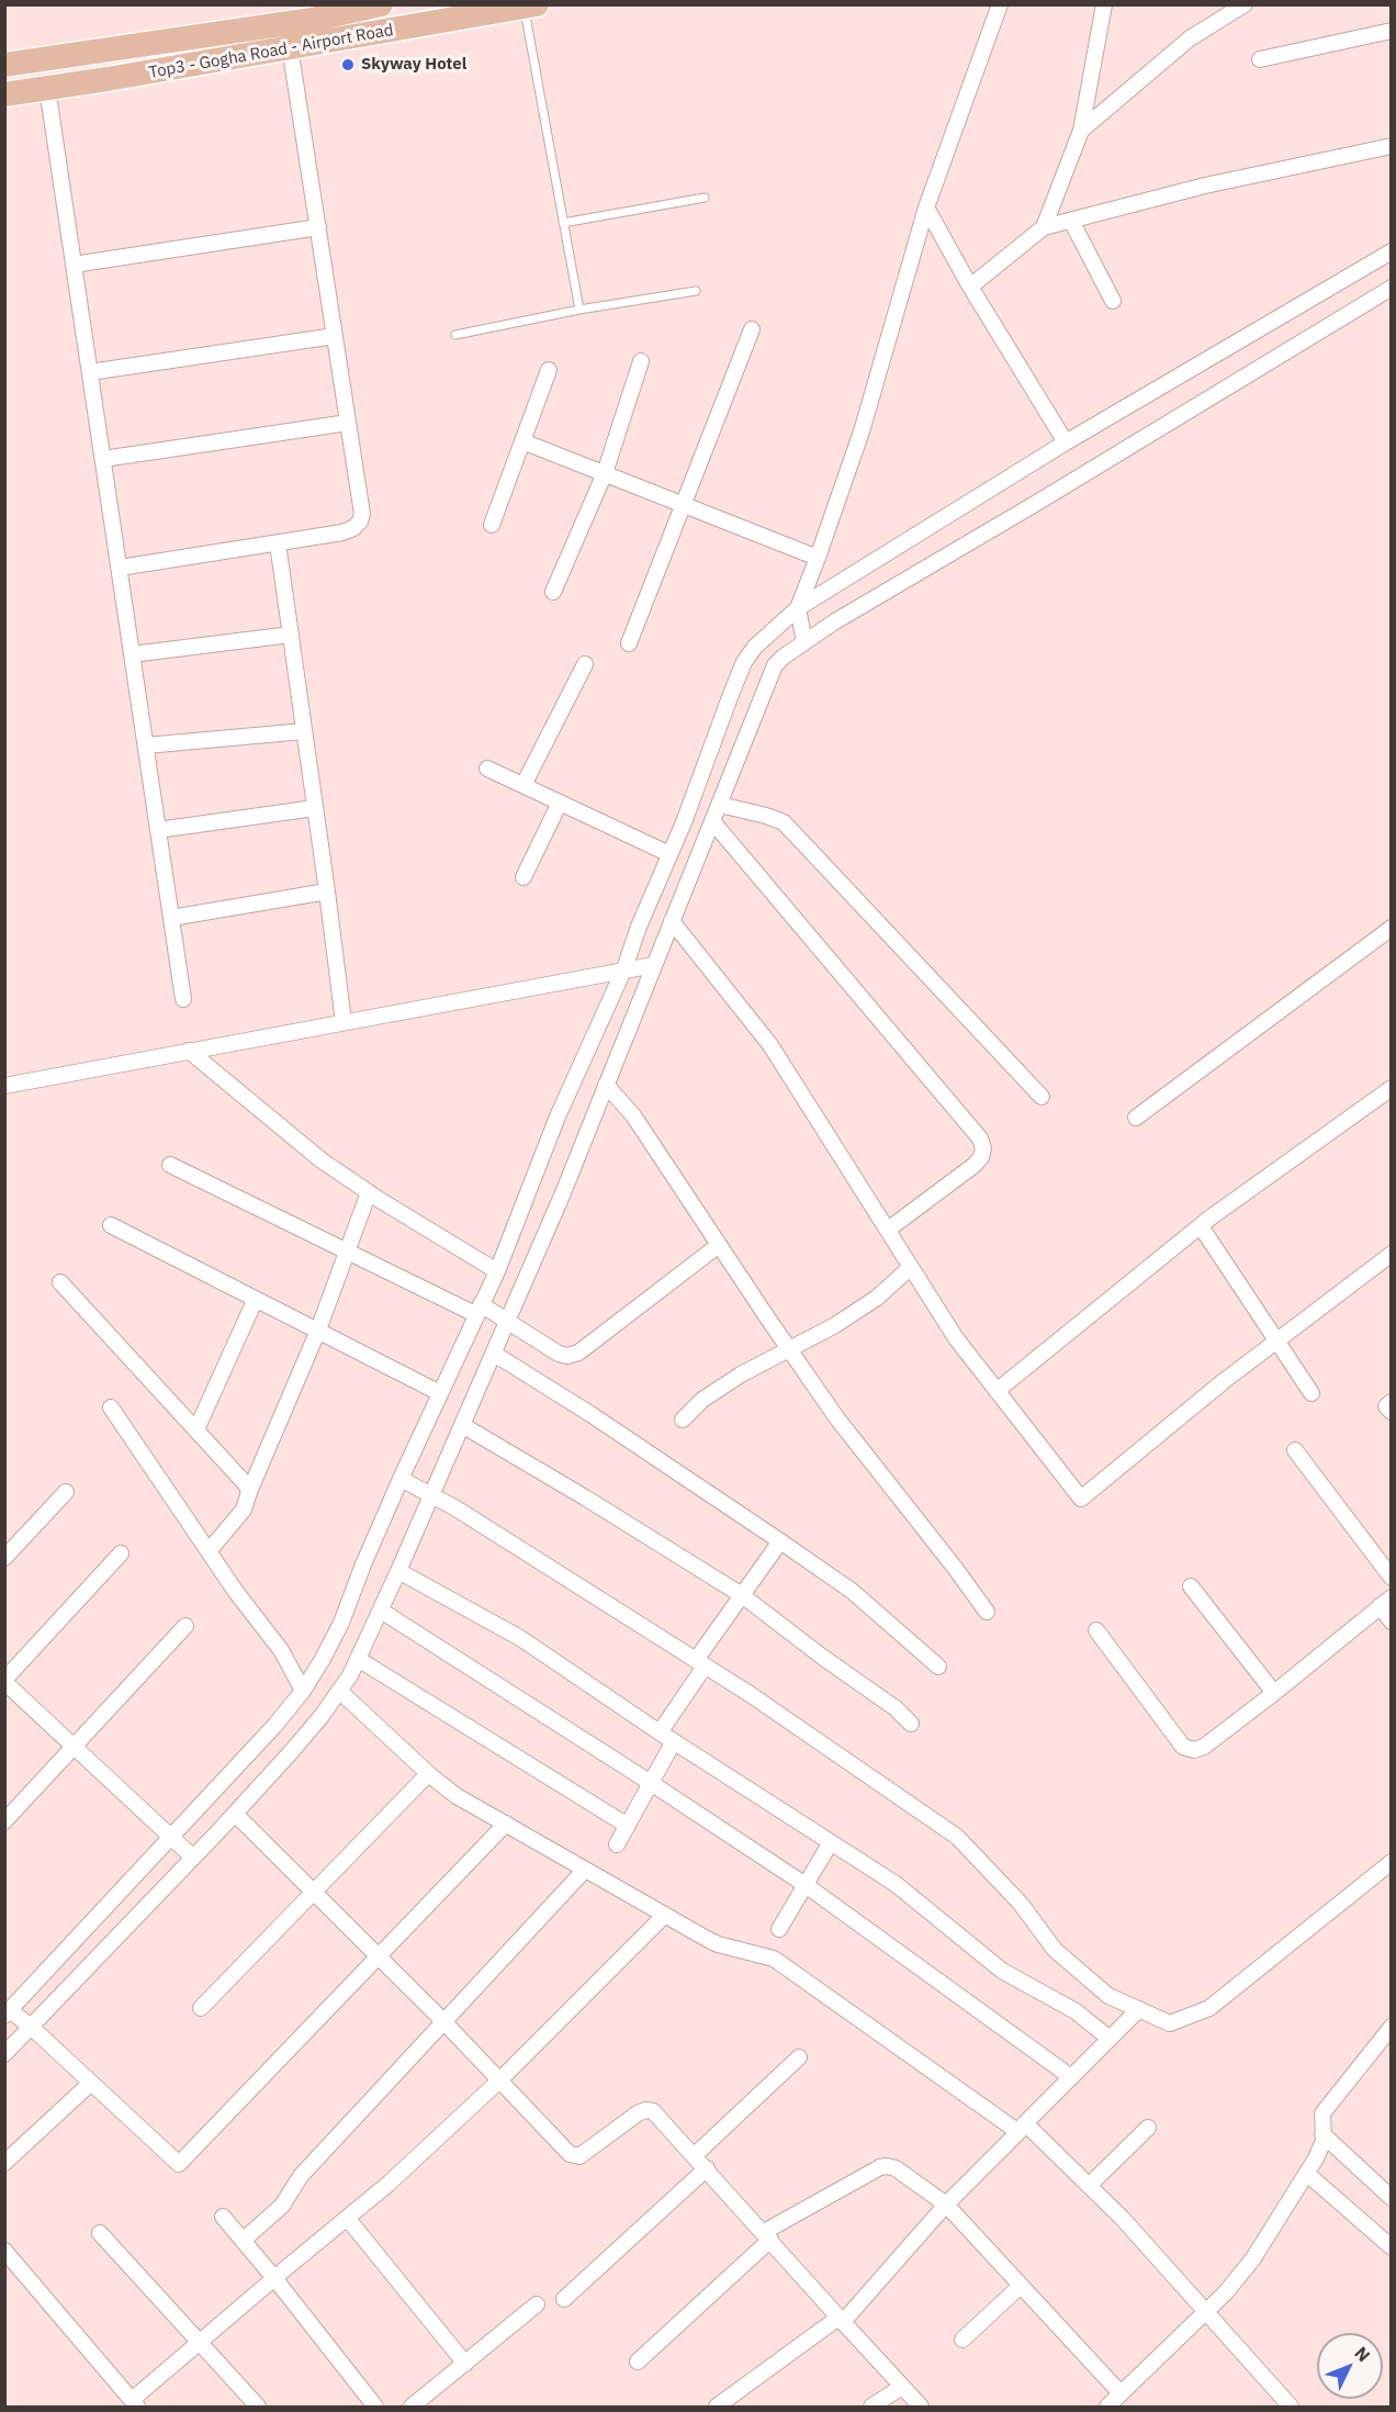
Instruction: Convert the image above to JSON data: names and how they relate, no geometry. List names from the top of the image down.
{
  "streets": {
    "main road": ["Top3 - Gogha Road - Airport Road"]
  },
  "places": ["Skyway Hotel"],
  "north": "top right"
}
